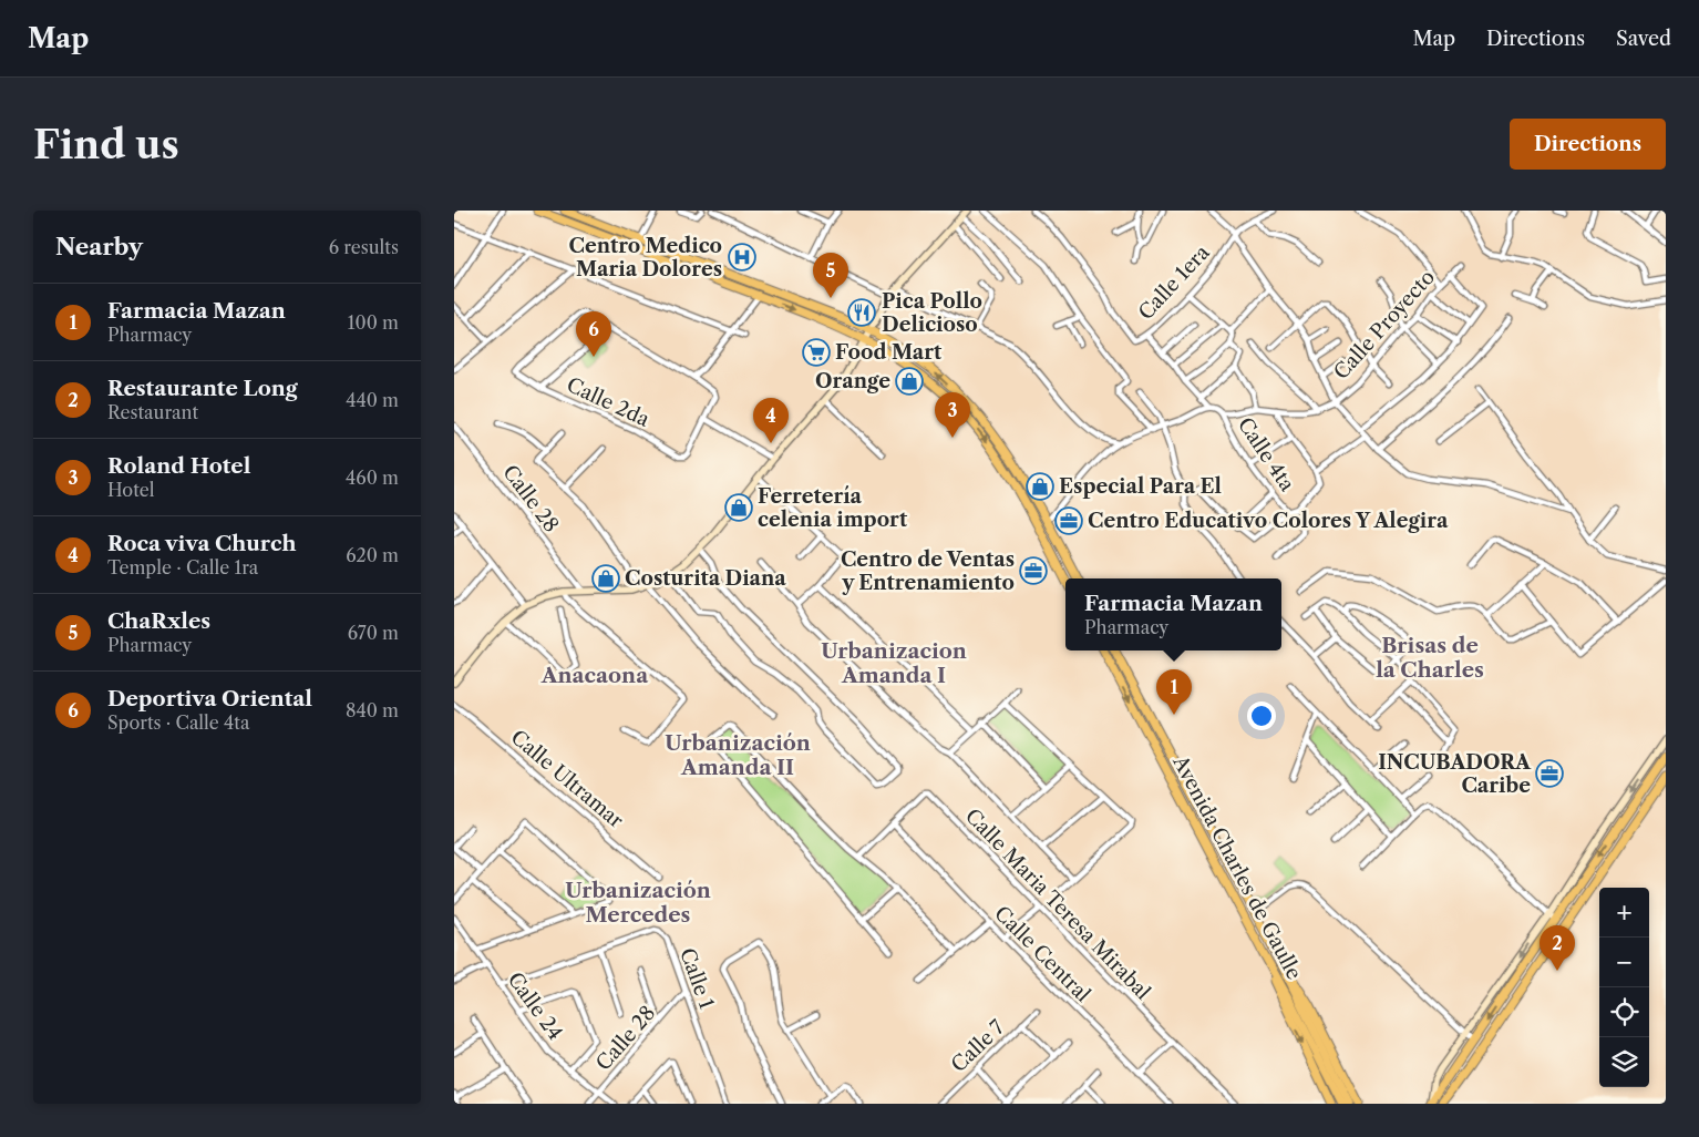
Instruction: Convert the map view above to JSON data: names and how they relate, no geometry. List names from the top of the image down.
{
  "streets": {
    "main road": ["Avenida Charles de Gaulle"],
    "street": [
      "Calle 1era",
      "Calle Proyecto",
      "Calle 2da",
      "Calle 4ta",
      "Calle 28",
      "Calle Ultramar",
      "Calle Maria Teresa Mirabal",
      "Calle Central",
      "Calle 1",
      "Calle 24",
      "Calle 7"
    ]
  },
  "crossings": [
    ["Calle Proyecto", "Calle 4ta"],
    ["Calle 28", "Calle 1"],
    ["Calle 28", "Calle 24"],
    ["Calle Maria Teresa Mirabal", "Calle Central"],
    ["Calle 1", "Calle 24"]
  ],
  "districts": [
    "Brisas de la Charles",
    "Urbanizacion Amanda I",
    "Anacaona",
    "Urbanización Amanda II",
    "Urbanización Mercedes"
  ],
  "places": {
    "hospital": ["Centro Medico Maria Dolores"],
    "restaurant": ["Pica Pollo Delicioso"],
    "supermarket": ["Food Mart"],
    "shop": [
      "Orange",
      "Especial Para El",
      "Ferretería celenia import",
      "Costurita Diana"
    ],
    "office": ["Centro Educativo Colores Y Alegira", "Centro de Ventas y Entrenamiento", "INCUBADORA Caribe"]
  },
  "page": {
    "header": "Map",
    "nav": ["Map", "Directions", "Saved"],
    "buttons": "Directions",
    "title": "Find us",
    "heading": ["Nearby", "6 results"],
    "pins": [
      "5",
      "6",
      "3",
      "4",
      "1",
      "2"
    ],
    "list": [
      {
        "mark": "1",
        "name": "Farmacia Mazan",
        "note": "Pharmacy",
        "value": "100 m"
      },
      {
        "mark": "2",
        "name": "Restaurante Long",
        "note": "Restaurant",
        "value": "440 m"
      },
      {
        "mark": "3",
        "name": "Roland Hotel",
        "note": "Hotel",
        "value": "460 m"
      },
      {
        "mark": "4",
        "name": "Roca viva Church",
        "note": "Temple · Calle 1ra",
        "value": "620 m"
      },
      {
        "mark": "5",
        "name": "ChaRxles",
        "note": "Pharmacy",
        "value": "670 m"
      },
      {
        "mark": "6",
        "name": "Deportiva Oriental",
        "note": "Sports · Calle 4ta",
        "value": "840 m"
      }
    ],
    "popup": ["Farmacia Mazan", "Pharmacy"],
    "map_buttons": ["+", "−"]
  }
}
